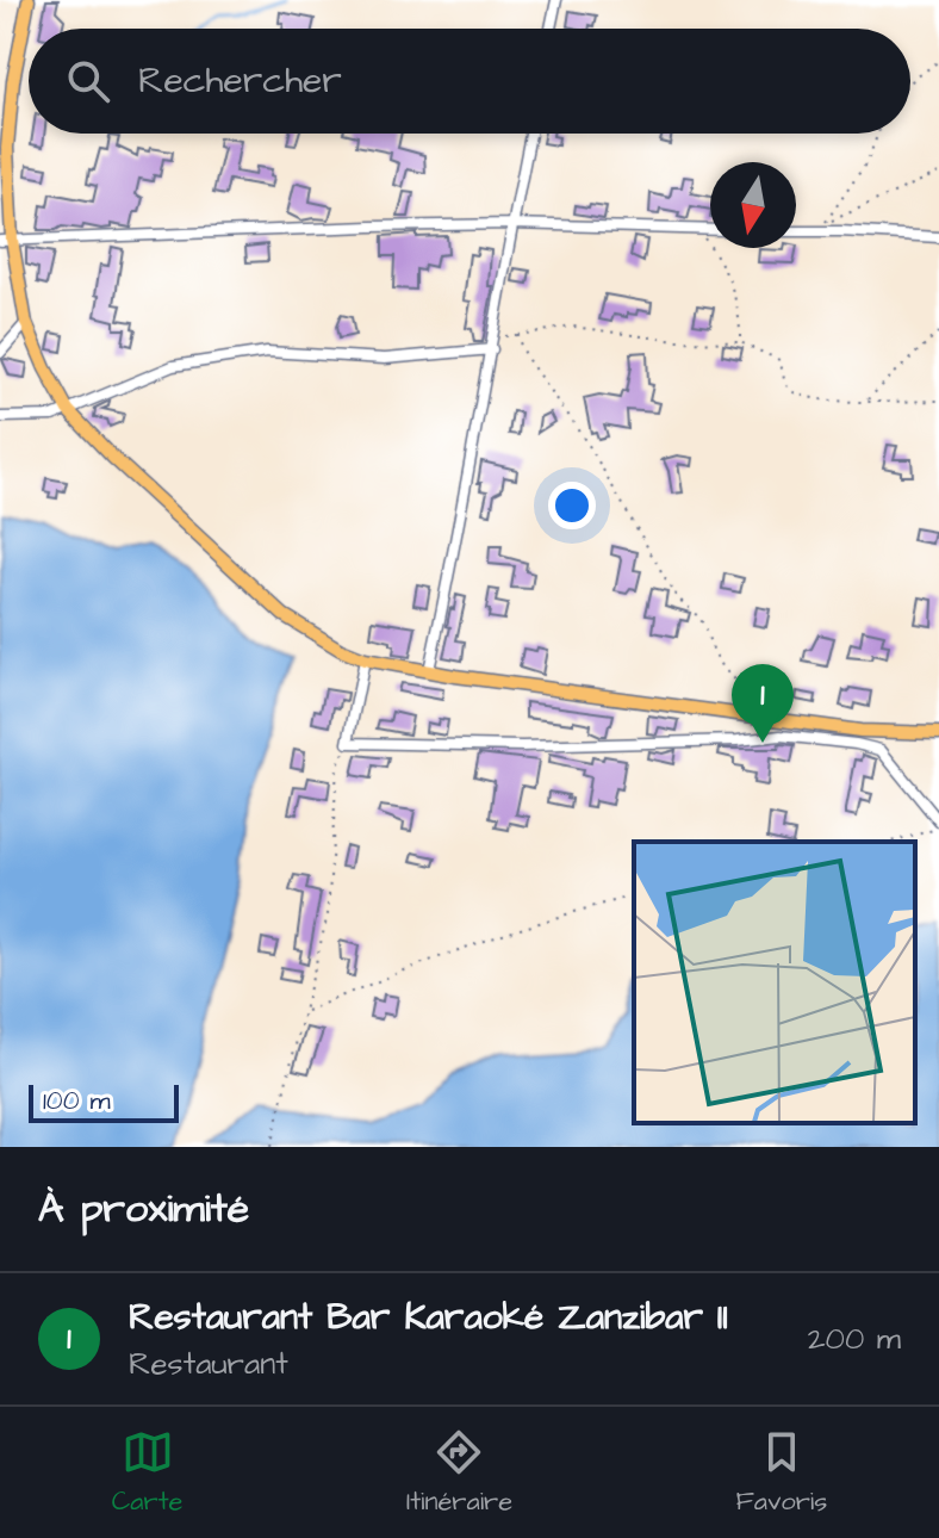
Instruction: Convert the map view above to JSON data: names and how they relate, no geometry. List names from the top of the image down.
{
  "scale_bar": "100 m",
  "north": "bottom",
  "page": {
    "search": "Rechercher",
    "pins": "1",
    "scale": "100 m",
    "heading": "À proximité",
    "list": [
      {
        "mark": "1",
        "name": "Restaurant Bar Karaoké Zanzibar II",
        "note": "Restaurant",
        "value": "200 m"
      }
    ],
    "nav": ["Carte", "Itinéraire", "Favoris"]
  }
}
